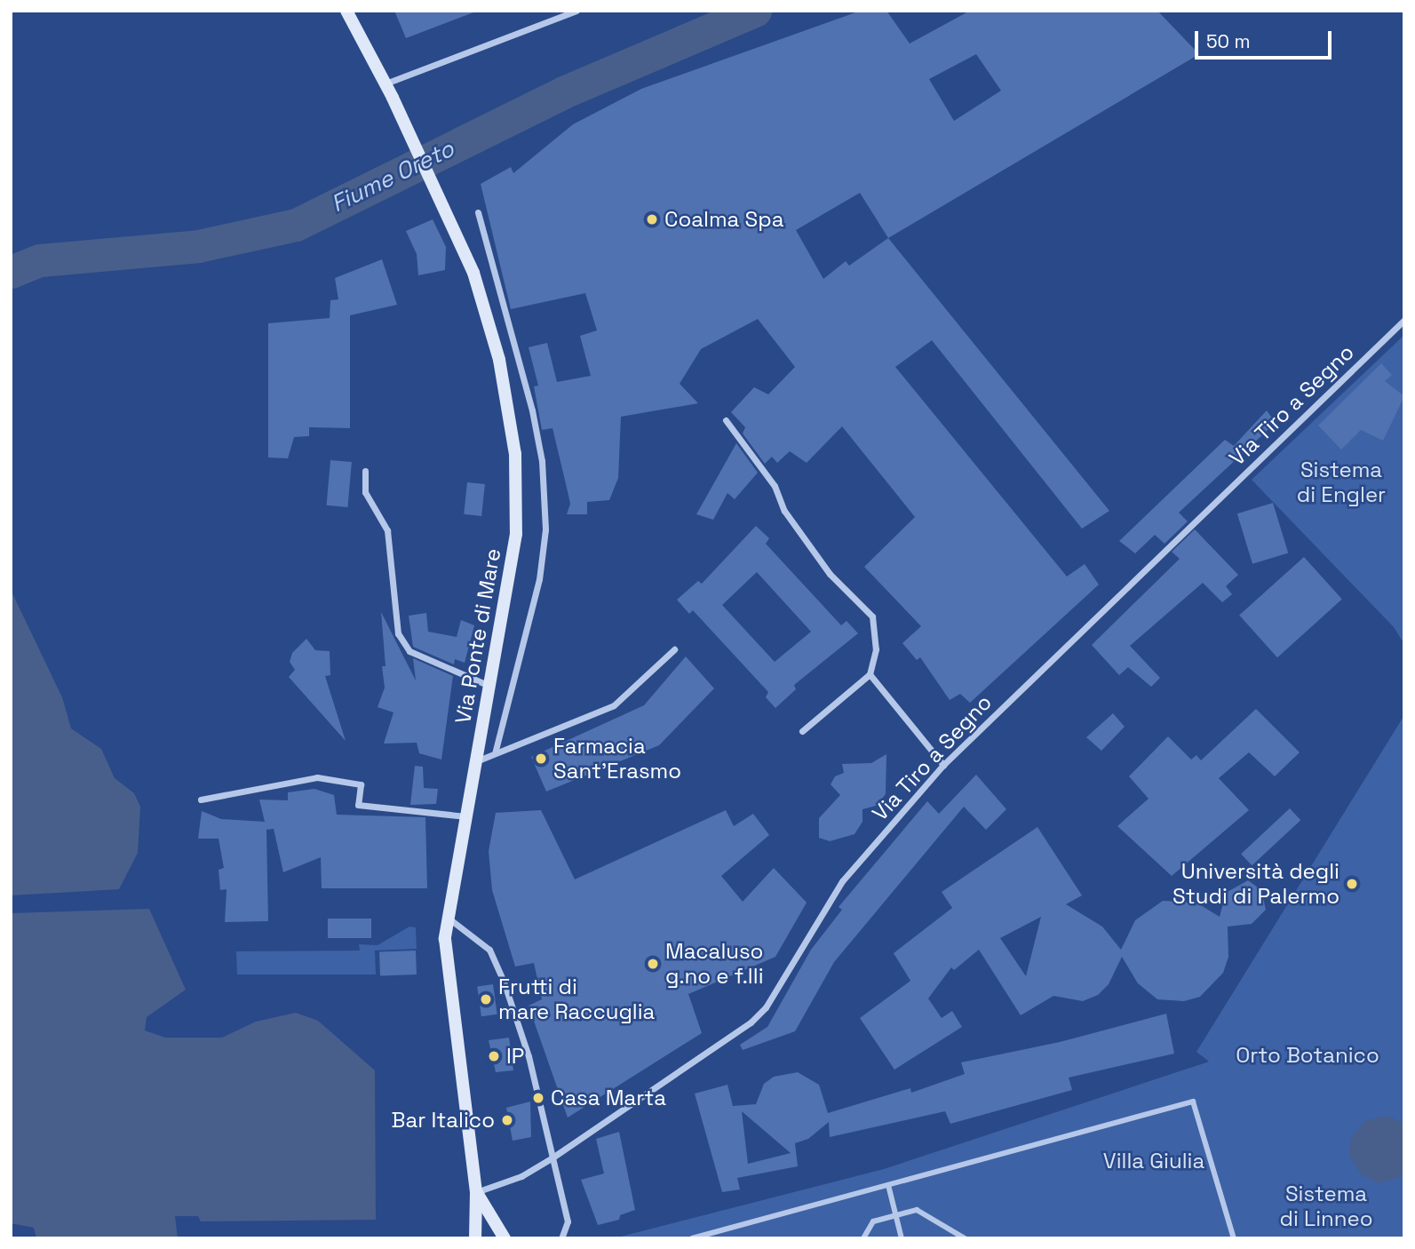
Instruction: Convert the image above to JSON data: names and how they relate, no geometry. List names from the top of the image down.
{
  "streets": {
    "main road": ["Via Ponte di Mare"],
    "street": ["Via Tiro a Segno"]
  },
  "crossings": [
    ["Via Tiro a Segno", "Via Ponte di Mare"]
  ],
  "water": ["Fiume Oreto"],
  "parks": [
    "Sistema di Engler",
    "Orto Botanico",
    "Villa Giulia",
    "Sistema di Linneo"
  ],
  "places": [
    "Coalma Spa",
    "Farmacia Sant'Erasmo",
    "Università degli Studi di Palermo",
    "Macaluso g.no e f.lli",
    "Frutti di mare Raccuglia",
    "IP",
    "Casa Marta",
    "Bar Italico"
  ],
  "scale_bar": "50 m"
}
